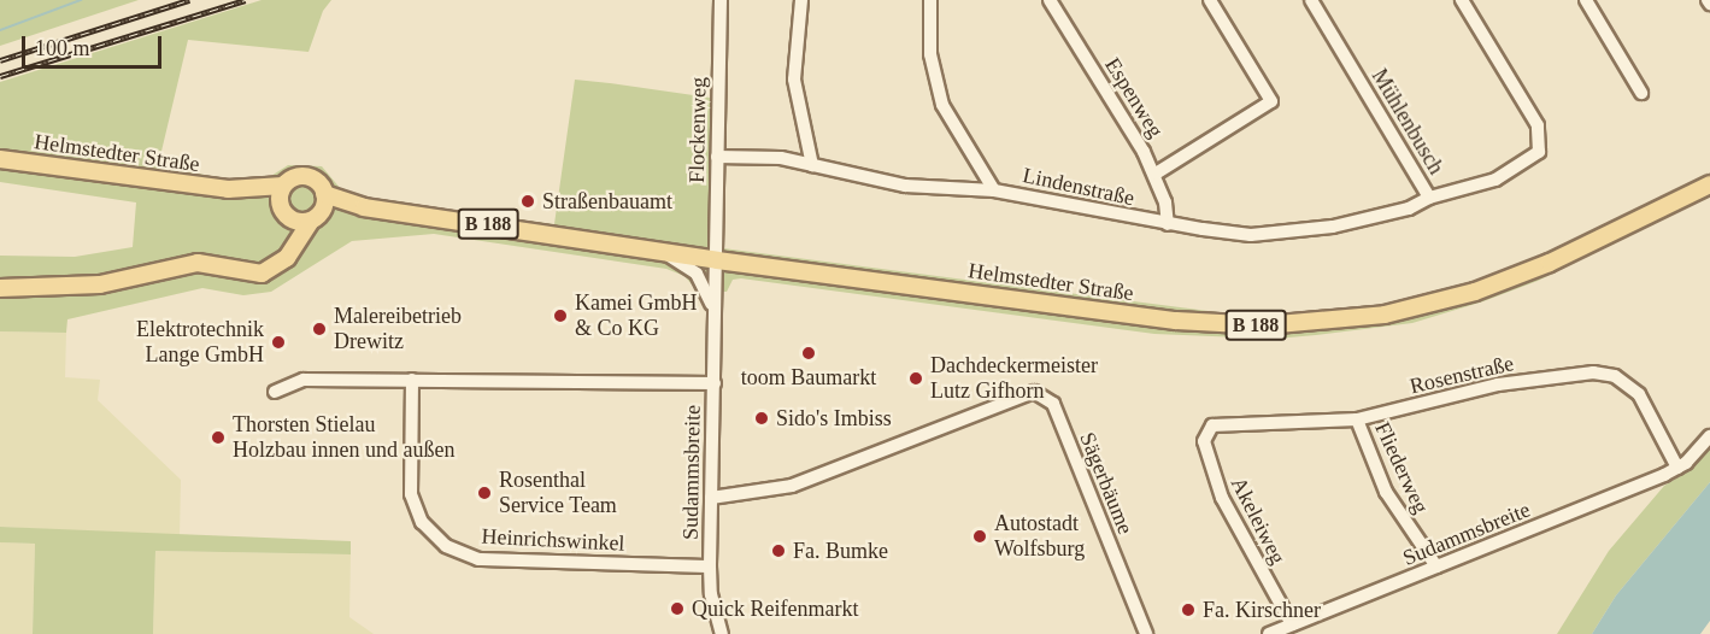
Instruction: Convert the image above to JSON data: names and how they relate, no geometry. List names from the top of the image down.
{
  "streets": {
    "main road": ["Helmstedter Straße", "B 188"],
    "street": [
      "Espenweg",
      "Mühlenbusch",
      "Flockenweg",
      "Lindenstraße",
      "Rosenstraße",
      "Fliederweg",
      "Sudammsbreite",
      "Sägerbäume",
      "Akeleiweg",
      "Heinrichswinkel"
    ]
  },
  "crossings": [
    ["Espenweg", "Lindenstraße"],
    ["Mühlenbusch", "Lindenstraße"],
    ["Flockenweg", "Helmstedter Straße"],
    ["Flockenweg", "Lindenstraße"],
    ["Flockenweg", "Sudammsbreite"],
    ["Helmstedter Straße", "Sudammsbreite"],
    ["Rosenstraße", "Fliederweg"],
    ["Rosenstraße", "Sudammsbreite"],
    ["Rosenstraße", "Akeleiweg"],
    ["Fliederweg", "Sudammsbreite"],
    ["Sudammsbreite", "Sägerbäume"],
    ["Sudammsbreite", "Akeleiweg"],
    ["Sudammsbreite", "Heinrichswinkel"]
  ],
  "places": [
    "Straßenbauamt",
    "Kamei GmbH & Co KG",
    "Malereibetrieb Drewitz",
    "Elektrotechnik Lange GmbH",
    "toom Baumarkt",
    "Dachdeckermeister Lutz Gifhorn",
    "Sido's Imbiss",
    "Thorsten Stielau Holzbau innen und außen",
    "Rosenthal Service Team",
    "Autostadt Wolfsburg",
    "Fa. Bumke",
    "Quick Reifenmarkt",
    "Fa. Kirschner"
  ],
  "scale_bar": "100 m"
}
